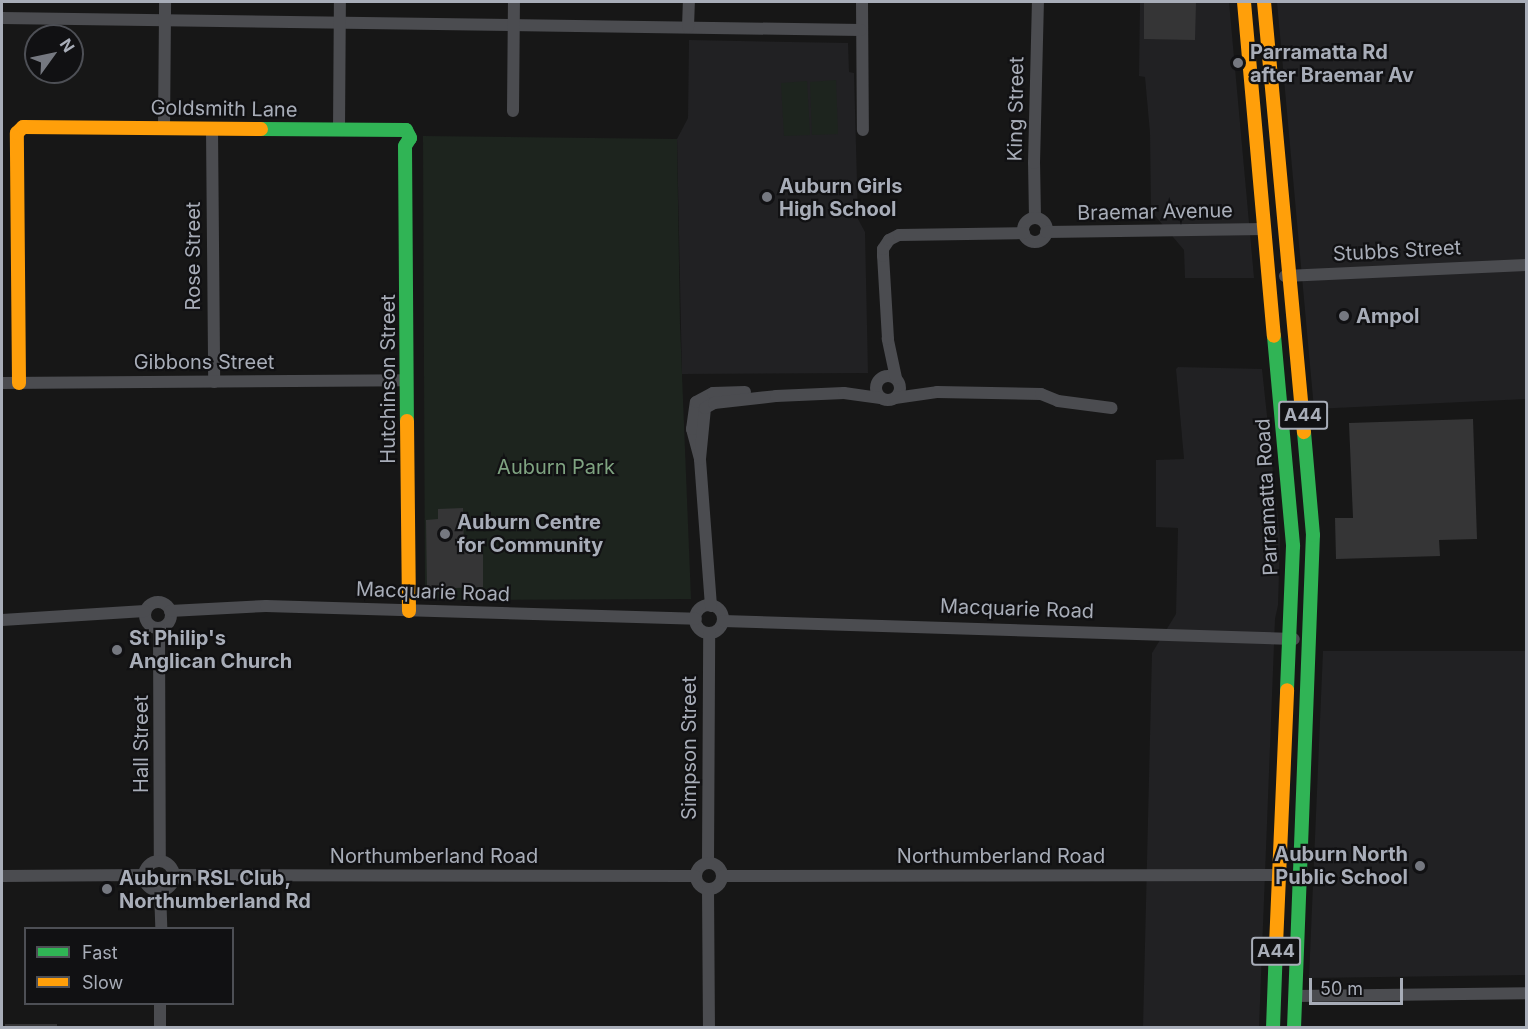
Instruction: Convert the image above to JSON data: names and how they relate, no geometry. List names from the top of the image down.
{
  "streets": {
    "main road": [
      "Goldsmith Lane",
      "Hutchinson Street",
      "A44",
      "Parramatta Road"
    ],
    "street": [
      "King Street",
      "Braemar Avenue",
      "Stubbs Street",
      "Rose Street",
      "Gibbons Street",
      "Macquarie Road",
      "Hall Street",
      "Simpson Street",
      "Northumberland Road"
    ]
  },
  "crossings": [
    ["Goldsmith Lane", "Rose Street"],
    ["Goldsmith Lane", "Gibbons Street"],
    ["Goldsmith Lane", "Hutchinson Street"],
    ["King Street", "Braemar Avenue"],
    ["Braemar Avenue", "Parramatta Road"],
    ["Stubbs Street", "Parramatta Road"],
    ["Rose Street", "Gibbons Street"],
    ["Gibbons Street", "Hutchinson Street"],
    ["Hutchinson Street", "Macquarie Road"],
    ["Parramatta Road", "Macquarie Road"],
    ["Parramatta Road", "Northumberland Road"],
    ["Macquarie Road", "Hall Street"],
    ["Macquarie Road", "Simpson Street"],
    ["Hall Street", "Northumberland Road"],
    ["Simpson Street", "Northumberland Road"]
  ],
  "parks": ["Auburn Park"],
  "places": [
    "Parramatta Rd after Braemar Av",
    "Auburn Girls High School",
    "Ampol",
    "Auburn Centre for Community",
    "St Philip's Anglican Church",
    "Auburn North Public School",
    "Auburn RSL Club, Northumberland Rd"
  ],
  "legend": ["Fast", "Slow"],
  "scale_bar": "50 m",
  "north": "top right"
}
